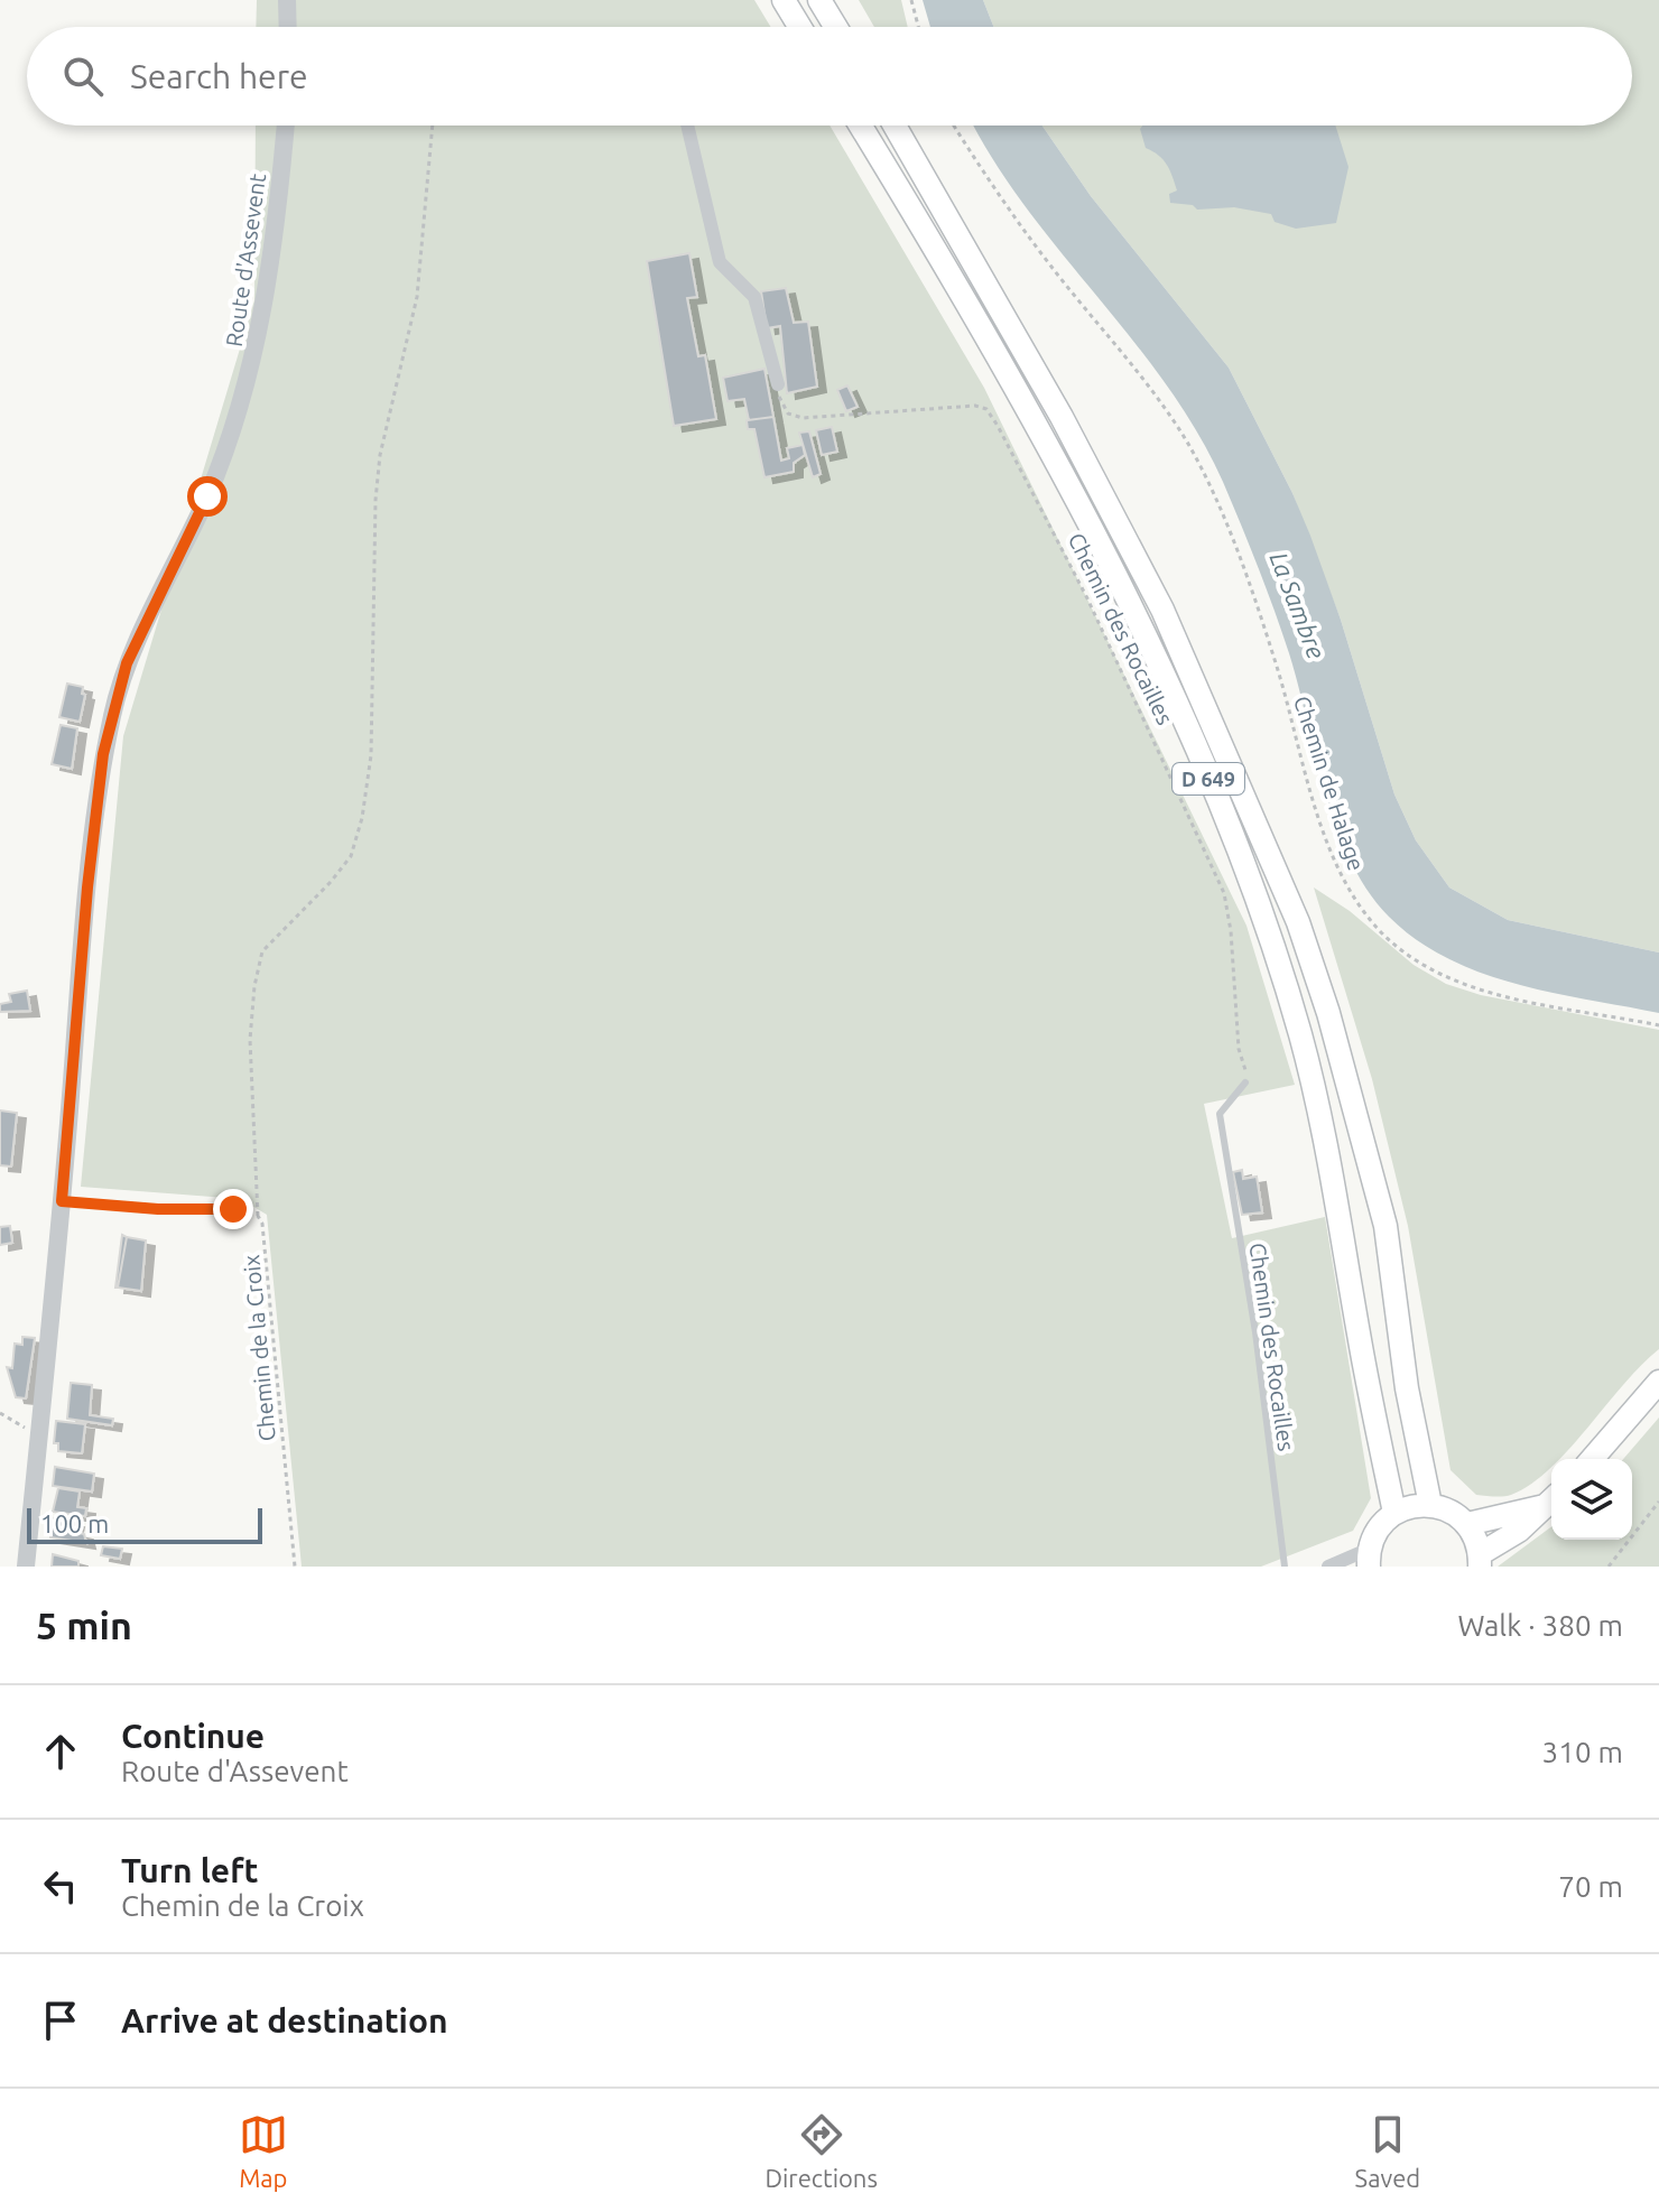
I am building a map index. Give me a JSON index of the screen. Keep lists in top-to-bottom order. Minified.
{"streets":{"highway":["D 649"],"street":["Route d'Assevent"],"lane":["Chemin des Rocailles"],"path":["Chemin de Halage","Chemin de la Croix"]},"water":["La Sambre"],"scale_bar":"100 m","page":{"search":"Search here","scale":"100 m","heading":["5 min","Walk · 380 m"],"list":[["Continue","Route d'Assevent","310 m"],["Turn left","Chemin de la Croix","70 m"],"Arrive at destination"],"nav":["Map","Directions","Saved"]}}
